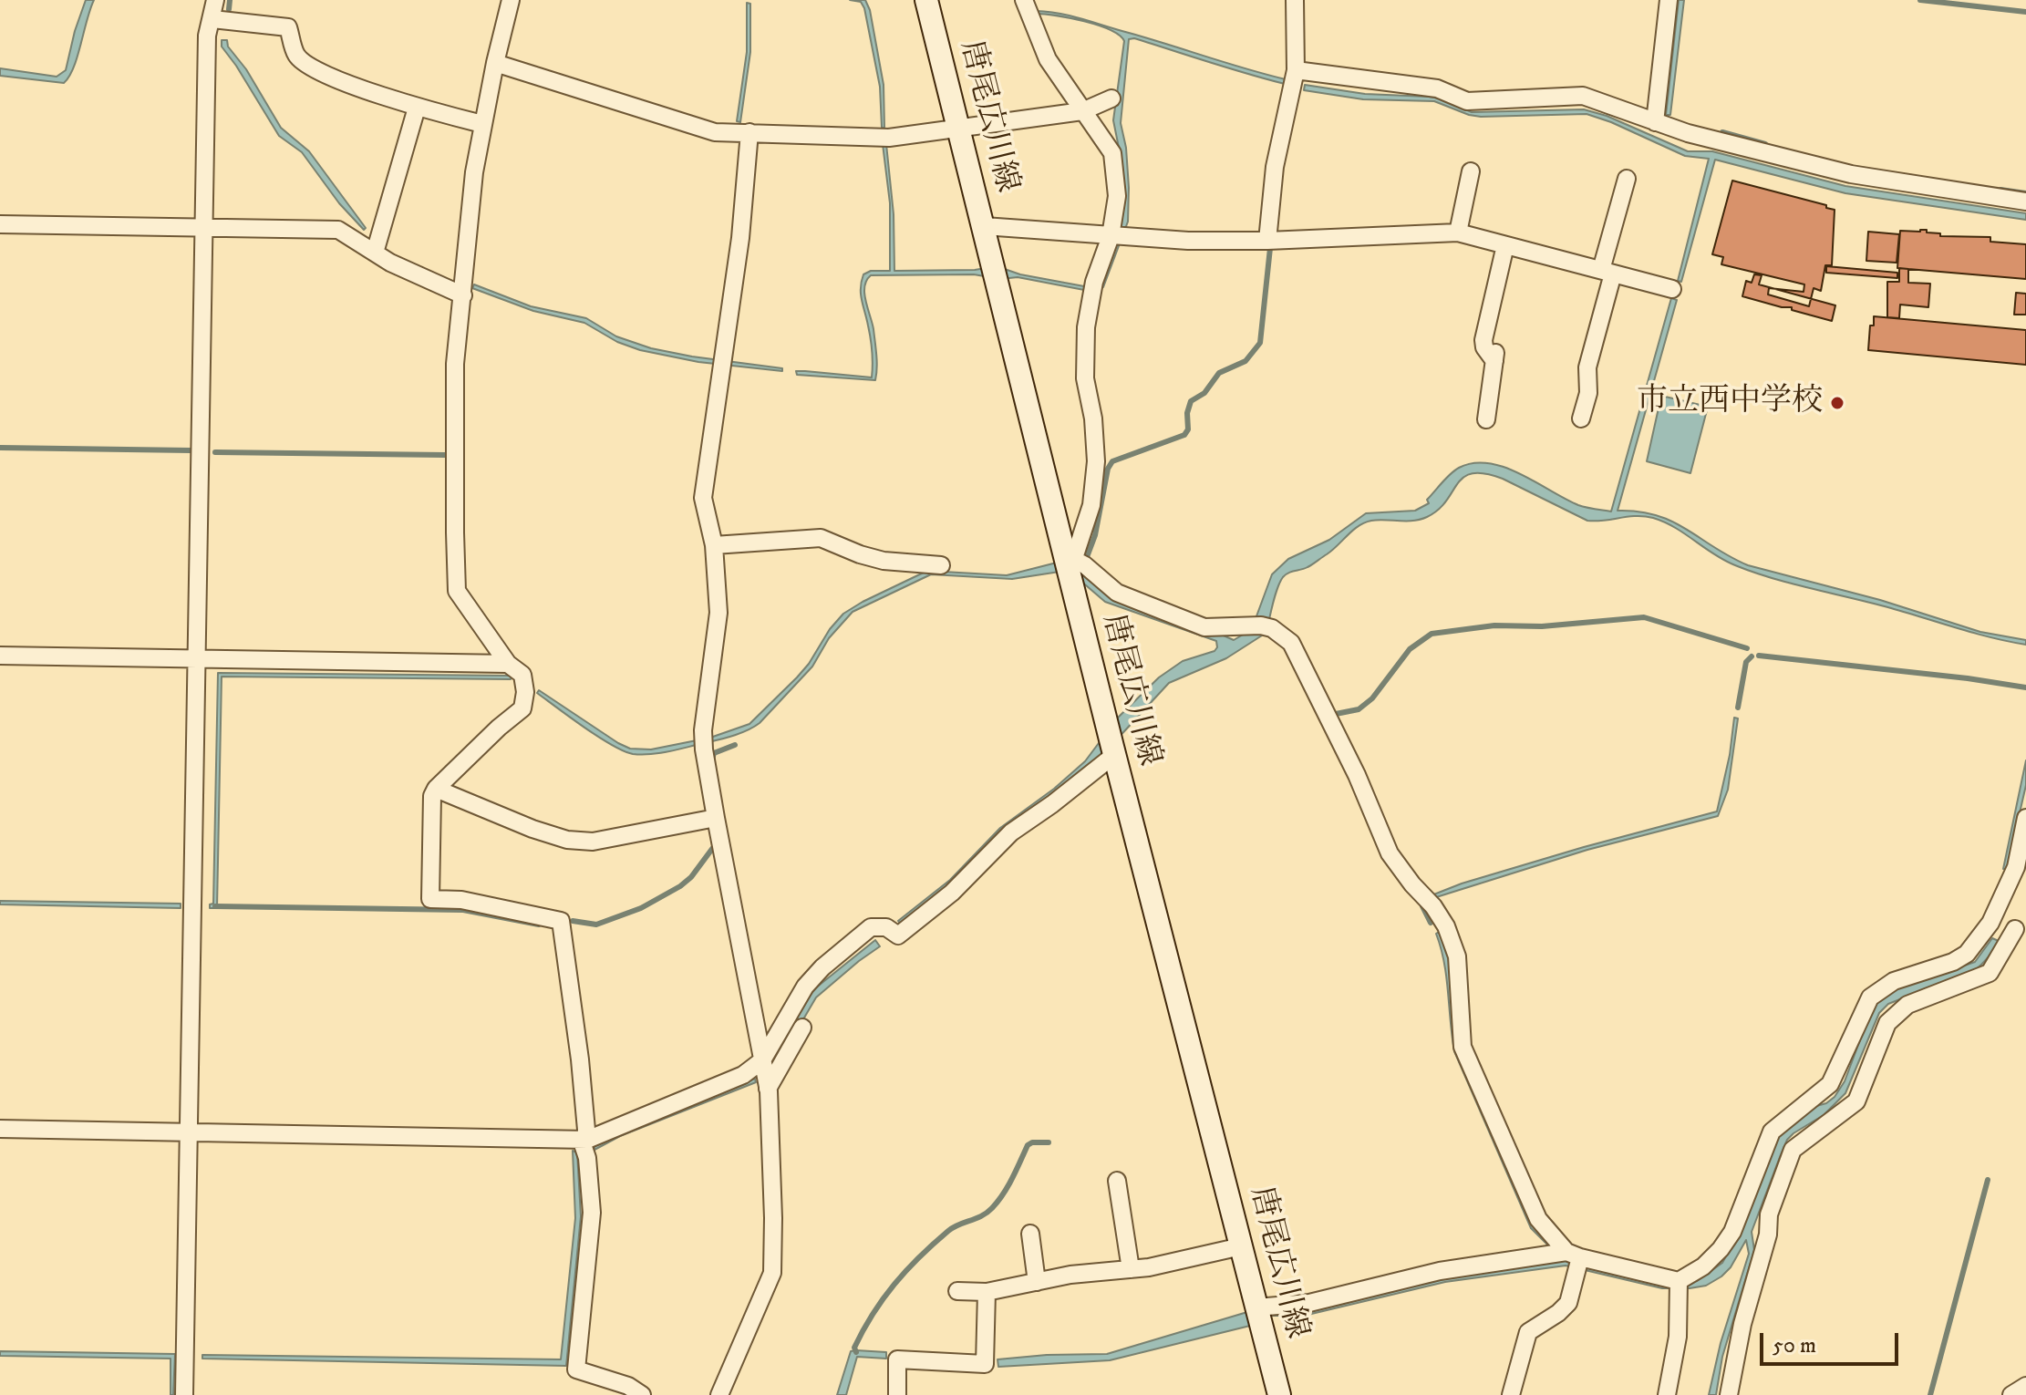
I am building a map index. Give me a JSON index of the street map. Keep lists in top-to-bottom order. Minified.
{"streets":{"main road":["唐尾広川線"]},"places":["市立西中学校"],"scale_bar":"50 m"}
